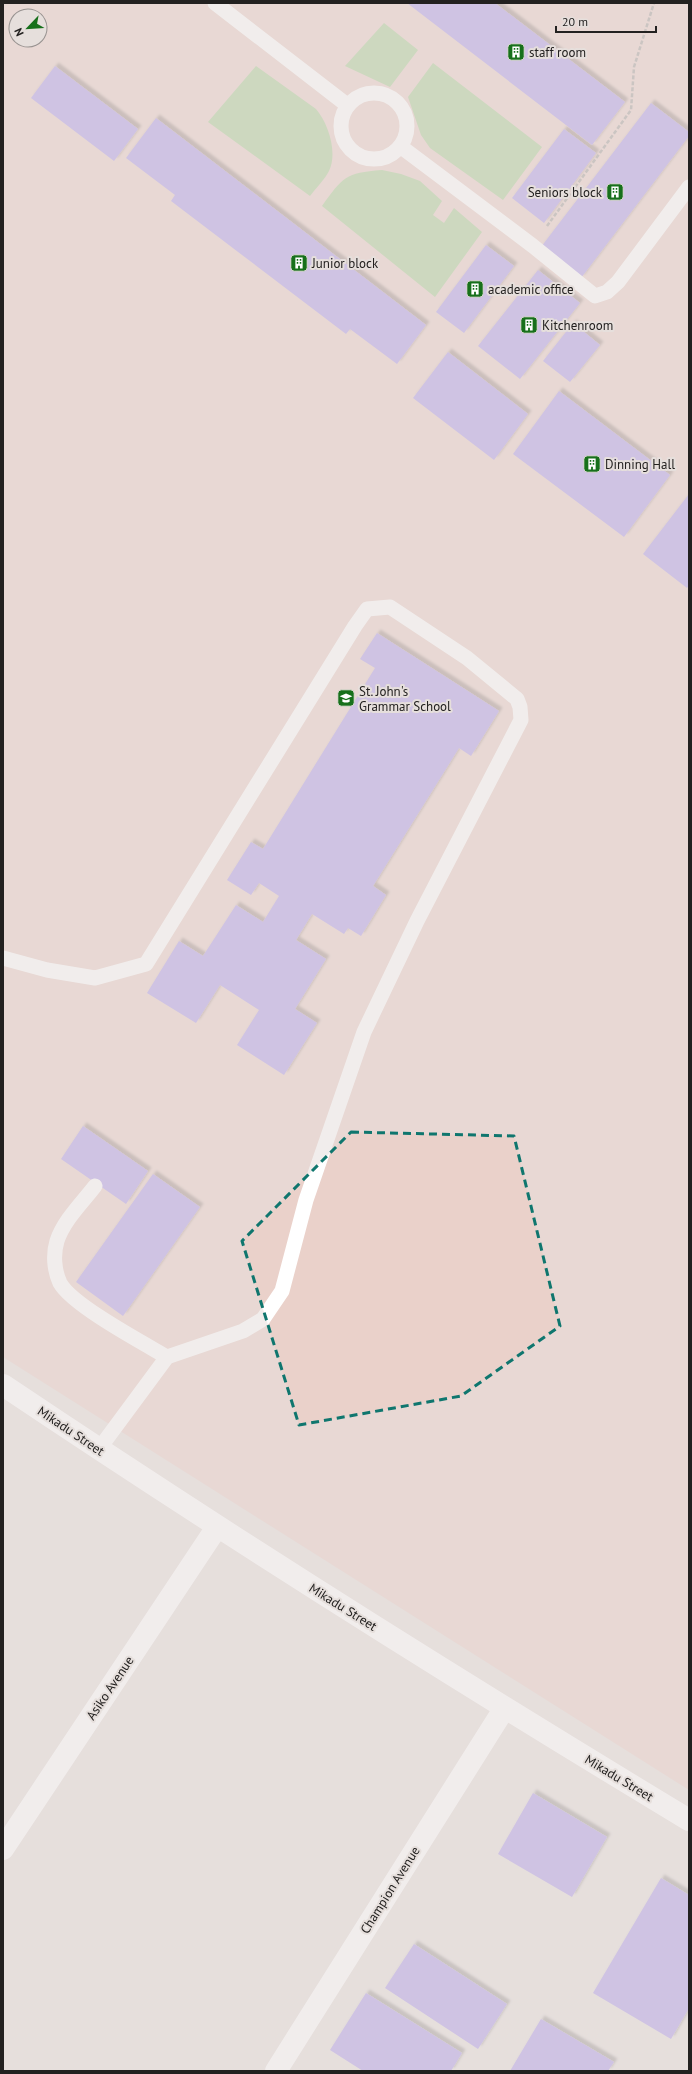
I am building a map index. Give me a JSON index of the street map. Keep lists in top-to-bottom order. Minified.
{"streets":{"street":["Mikadu Street","Asiko Avenue","Champion Avenue"]},"crossings":[["Mikadu Street","Asiko Avenue"],["Mikadu Street","Champion Avenue"]],"places":{"building":["staff room","Seniors block","Junior block","academic office","Kitchenroom","Dinning Hall"],"school or university":["St. John's Grammar School"]},"scale_bar":"20 m","north":"bottom left"}
